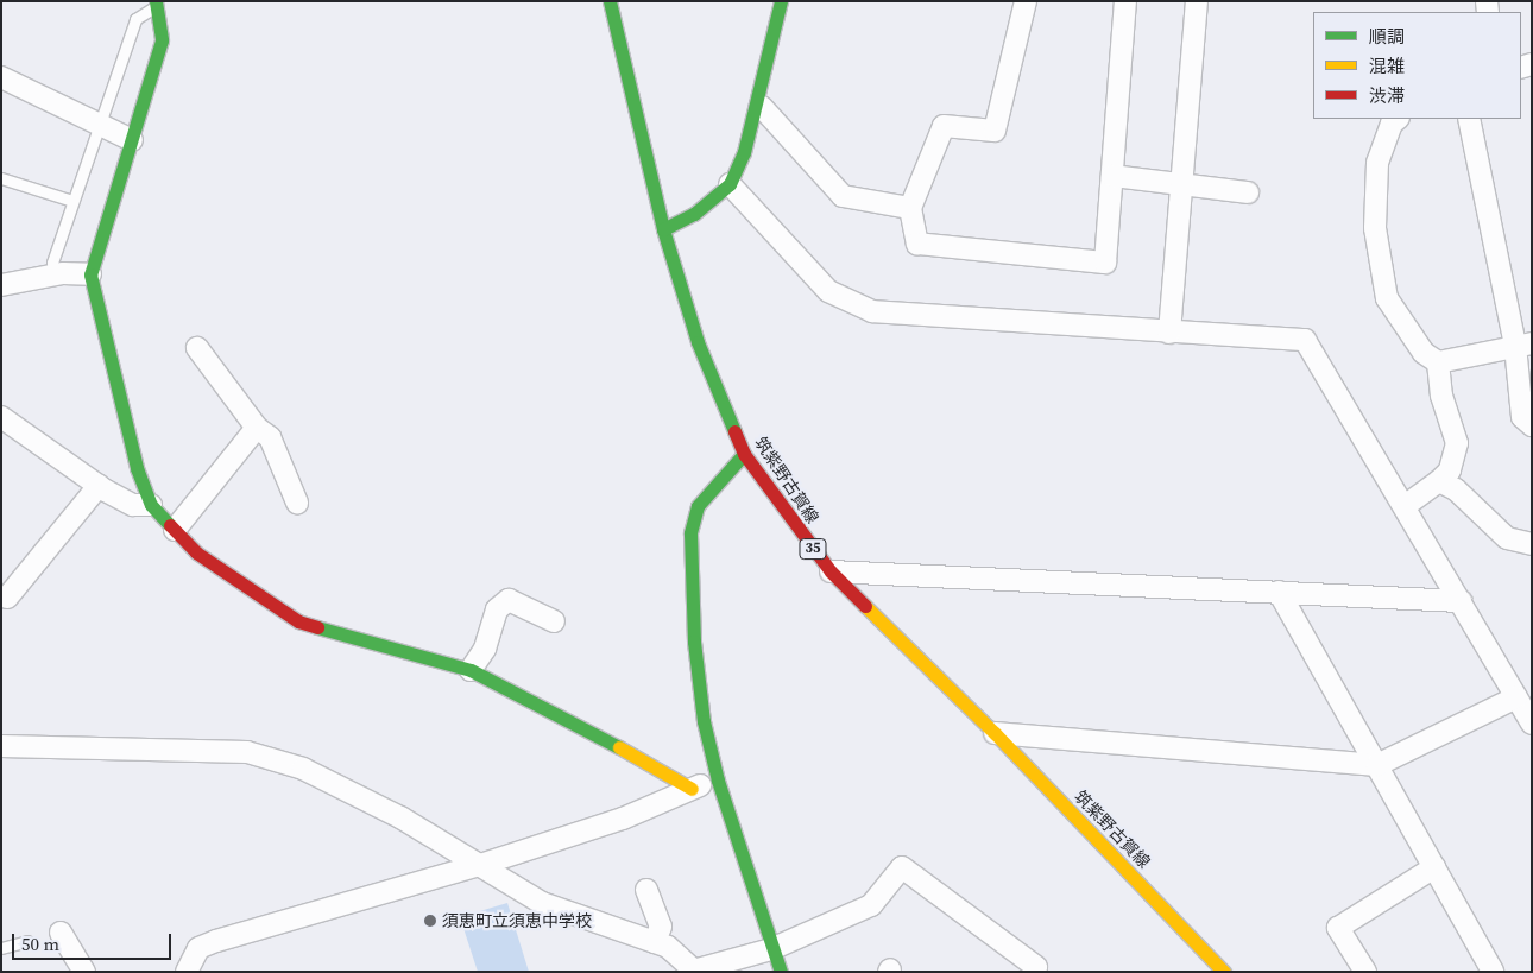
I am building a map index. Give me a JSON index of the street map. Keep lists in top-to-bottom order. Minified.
{"streets":{"street":["筑紫野古賀線","35"]},"places":["須恵町立須恵中学校"],"legend":["順調","混雑","渋滞"],"scale_bar":"50 m"}
